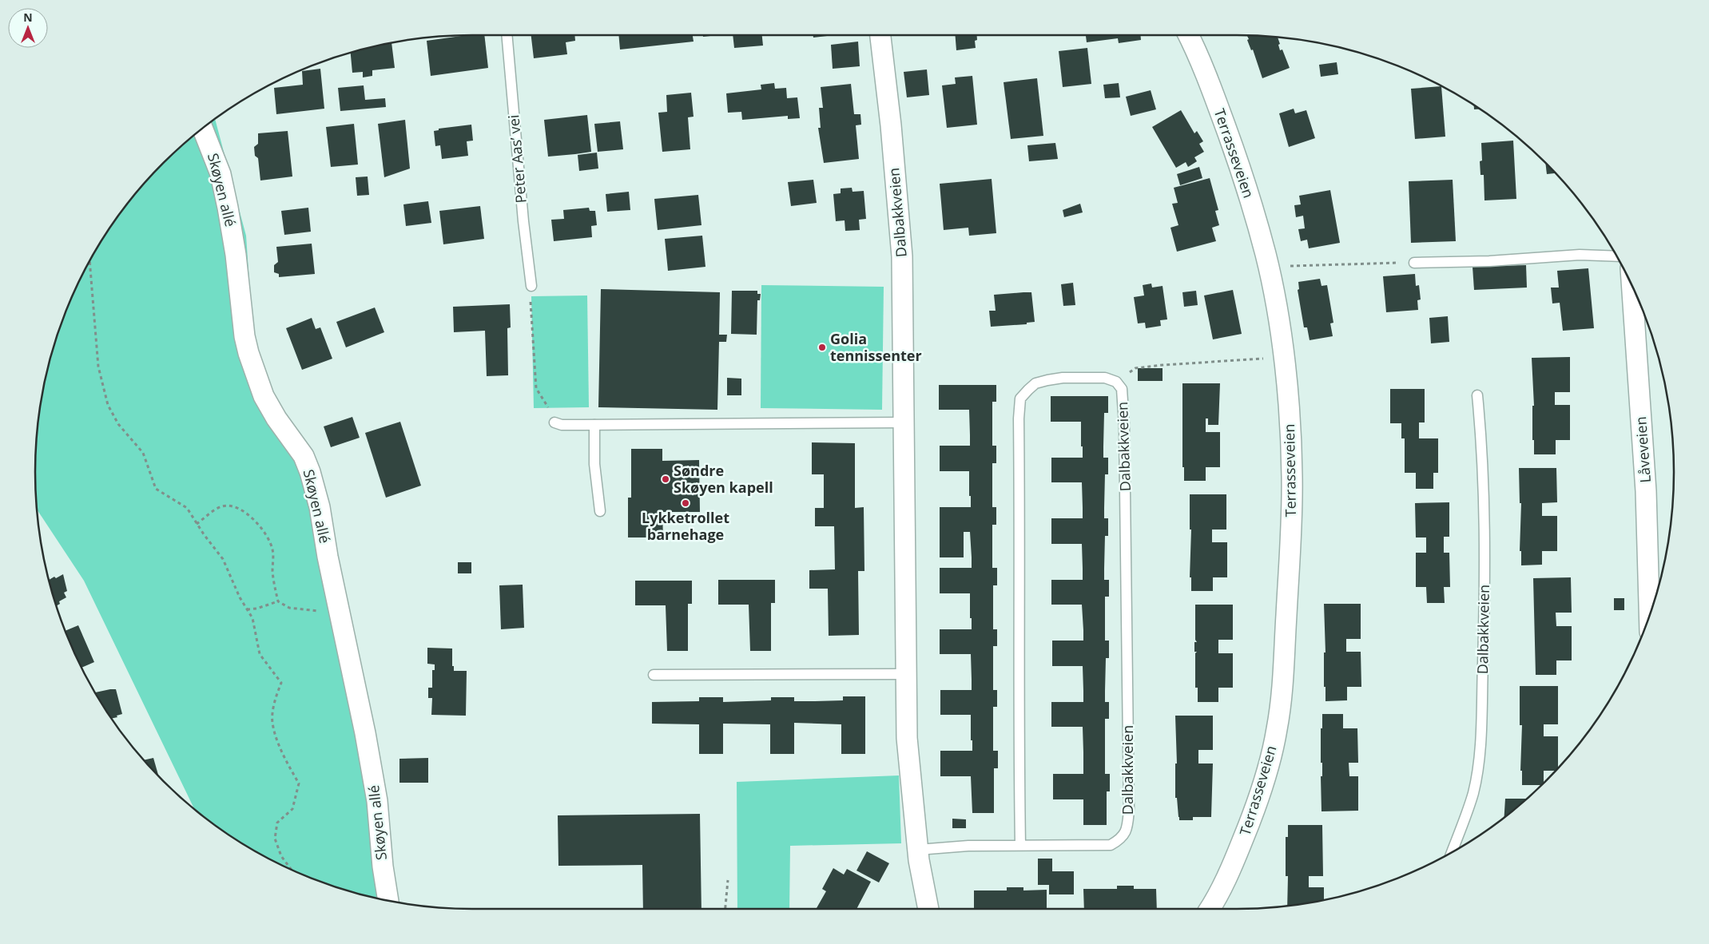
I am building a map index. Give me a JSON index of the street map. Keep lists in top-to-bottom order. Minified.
{"streets":{"street":["Terrasseveien","Skøyen allé","Dalbakkveien","Låveveien"],"lane":["Peter Aas’ vei"]},"places":["Golia tennissenter","Søndre Skøyen kapell","Lykketrollet barnehage"],"north":"top"}
